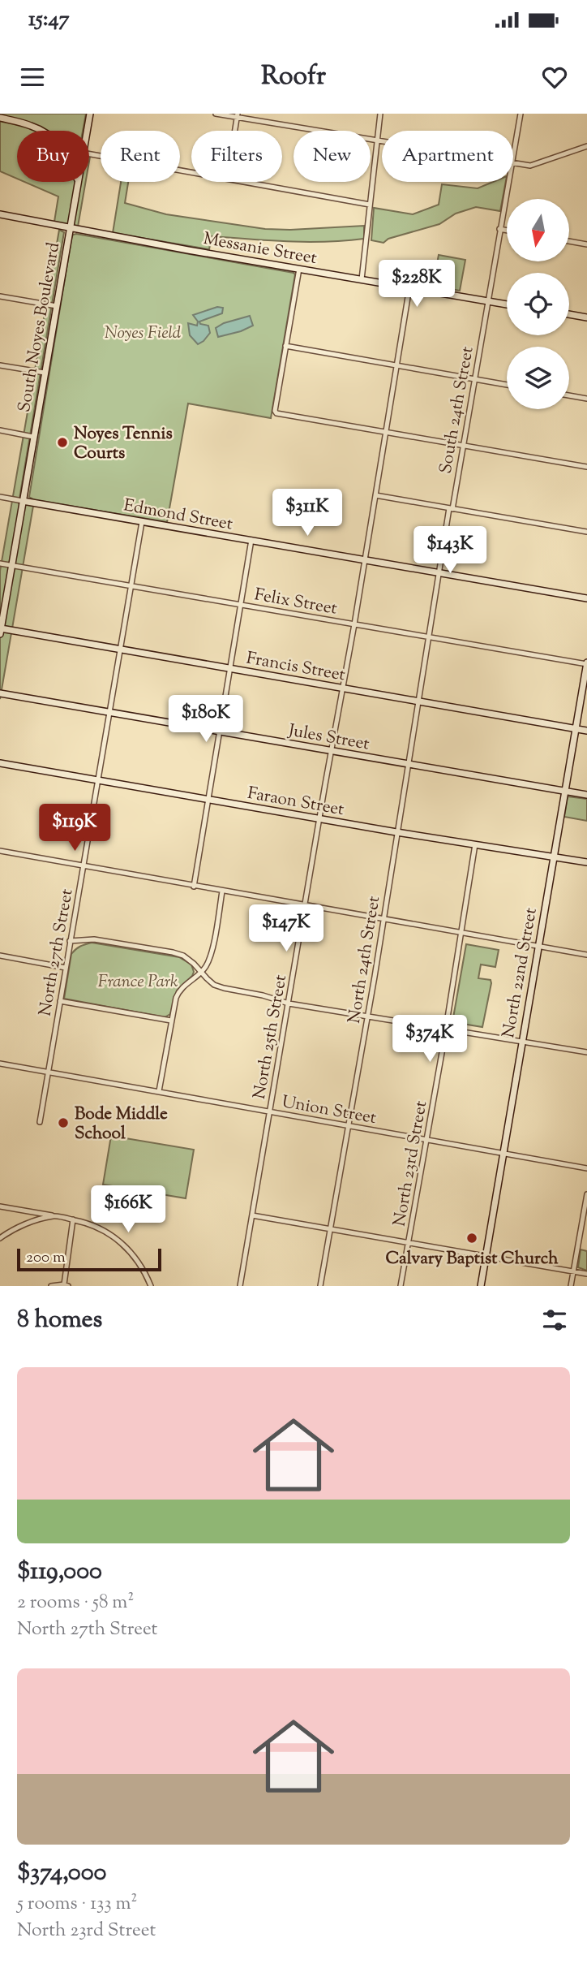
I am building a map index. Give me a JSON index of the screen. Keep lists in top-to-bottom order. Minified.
{"streets":{"street":["Messanie Street","South Noyes Boulevard","South 24th Street","Edmond Street","Felix Street","Francis Street","Jules Street","Faraon Street","North 27th Street","North 24th Street","North 22nd Street","North 25th Street","Union Street","North 23rd Street"]},"crossings":[["Messanie Street","South Noyes Boulevard"],["Messanie Street","South 24th Street"],["Messanie Street","North 25th Street"],["South Noyes Boulevard","Edmond Street"],["South Noyes Boulevard","Felix Street"],["South Noyes Boulevard","Francis Street"],["South 24th Street","Edmond Street"],["South 24th Street","Felix Street"],["South 24th Street","North 24th Street"],["Edmond Street","North 27th Street"],["Edmond Street","North 25th Street"],["Felix Street","North 27th Street"],["Felix Street","North 24th Street"],["Felix Street","North 22nd Street"],["Felix Street","North 25th Street"],["Francis Street","North 27th Street"],["Francis Street","North 24th Street"],["Francis Street","North 22nd Street"],["Francis Street","North 25th Street"],["Jules Street","North 27th Street"],["Jules Street","North 24th Street"],["Jules Street","North 22nd Street"],["Jules Street","North 25th Street"],["Faraon Street","North 27th Street"],["Faraon Street","North 24th Street"],["Faraon Street","North 22nd Street"],["Faraon Street","North 25th Street"],["Faraon Street","North 23rd Street"],["North 27th Street","Union Street"],["North 24th Street","Union Street"],["North 22nd Street","Union Street"],["North 25th Street","Union Street"],["Union Street","North 23rd Street"]],"parks":["Noyes Field","France Park"],"places":["Noyes Tennis Courts","Bode Middle School","Calvary Baptist Church"],"scale_bar":"200 m","north":"bottom","page":{"status":"15:47","header":"Roofr","chip":["Buy","Rent","Filters","New","Apartment"],"price":["$228K","$311K","$143K","$180K","$119K","$147K","$374K","$166K"],"scale":"200 m","heading":"8 homes","list":[{"name":"$119,000","note":"2 rooms · 58 m² · North 27th Street"},{"name":"$374,000","note":"5 rooms · 133 m² · North 23rd Street"}]}}
